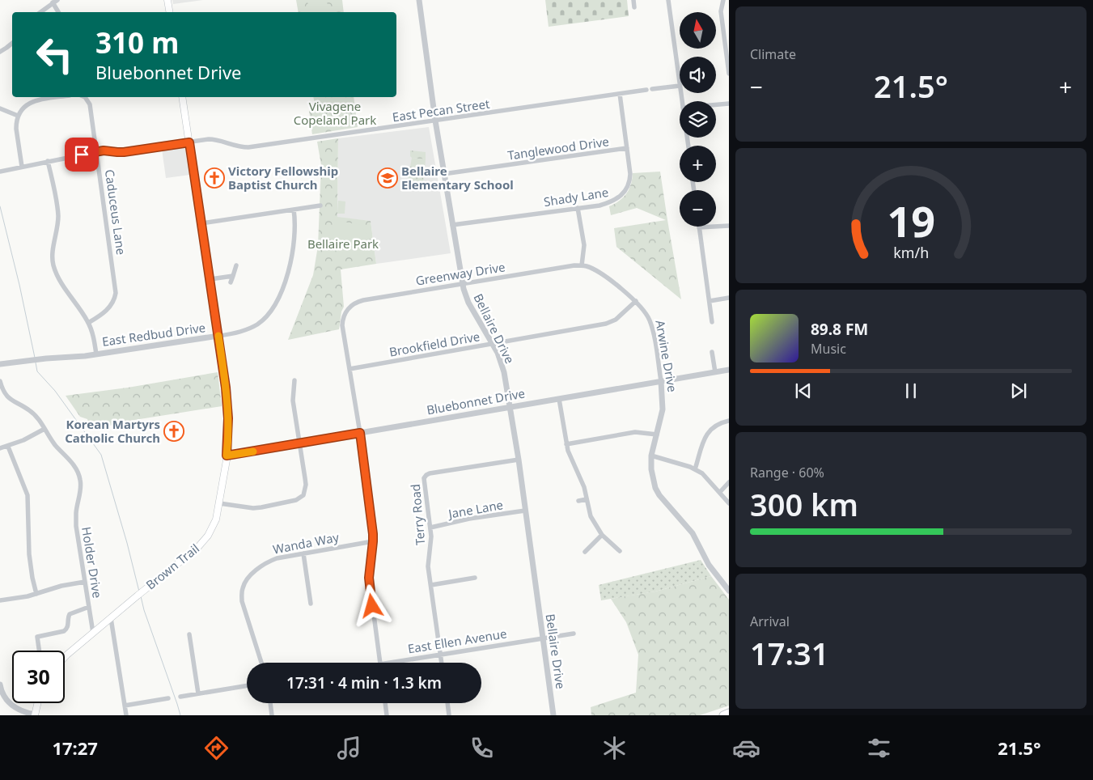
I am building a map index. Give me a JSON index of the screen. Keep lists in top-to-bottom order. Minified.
{"streets":{"main road":["Brown Trail"],"street":["East Pecan Street","Tanglewood Drive","Shady Lane","Caduceus Lane","Greenway Drive","Bellaire Drive","East Redbud Drive","Brookfield Drive","Arwine Drive","Bluebonnet Drive","Jane Lane","Terry Road","Wanda Way","Holder Drive","East Ellen Avenue"]},"crossings":[["East Pecan Street","Shady Lane"],["East Pecan Street","Caduceus Lane"],["East Pecan Street","Bellaire Drive"],["East Pecan Street","Brown Trail"],["Tanglewood Drive","Shady Lane"],["Tanglewood Drive","Bellaire Drive"],["Shady Lane","Bellaire Drive"],["Greenway Drive","Bellaire Drive"],["Greenway Drive","Brookfield Drive"],["Greenway Drive","Arwine Drive"],["Bellaire Drive","Brookfield Drive"],["Bellaire Drive","Bluebonnet Drive"],["Bellaire Drive","Jane Lane"],["Bellaire Drive","Terry Road"],["Bellaire Drive","East Ellen Avenue"],["East Redbud Drive","Brown Trail"],["Brookfield Drive","Arwine Drive"],["Arwine Drive","Bluebonnet Drive"],["Bluebonnet Drive","Brown Trail"],["Jane Lane","Terry Road"],["Terry Road","East Ellen Avenue"],["Holder Drive","Brown Trail"]],"parks":["Vivagene Copeland Park","Bellaire Park"],"places":{"church":["Victory Fellowship Baptist Church","Korean Martyrs Catholic Church"],"school or university":["Bellaire Elementary School"]},"north":"top","page":{"tile":["Climate",["Range · 60%","300 km"],["Arrival","17:31"]],"map_buttons":["+","−"],"turn":["310 m","Bluebonnet Drive"],"heat":["−","21.5°","+"],"song":["89.8 FM","Music"],"limit":"30","trip":"17:31 · 4 min · 1.3 km","tabs":["17:27","21.5°"],"gauge":["19","km/h"]}}
